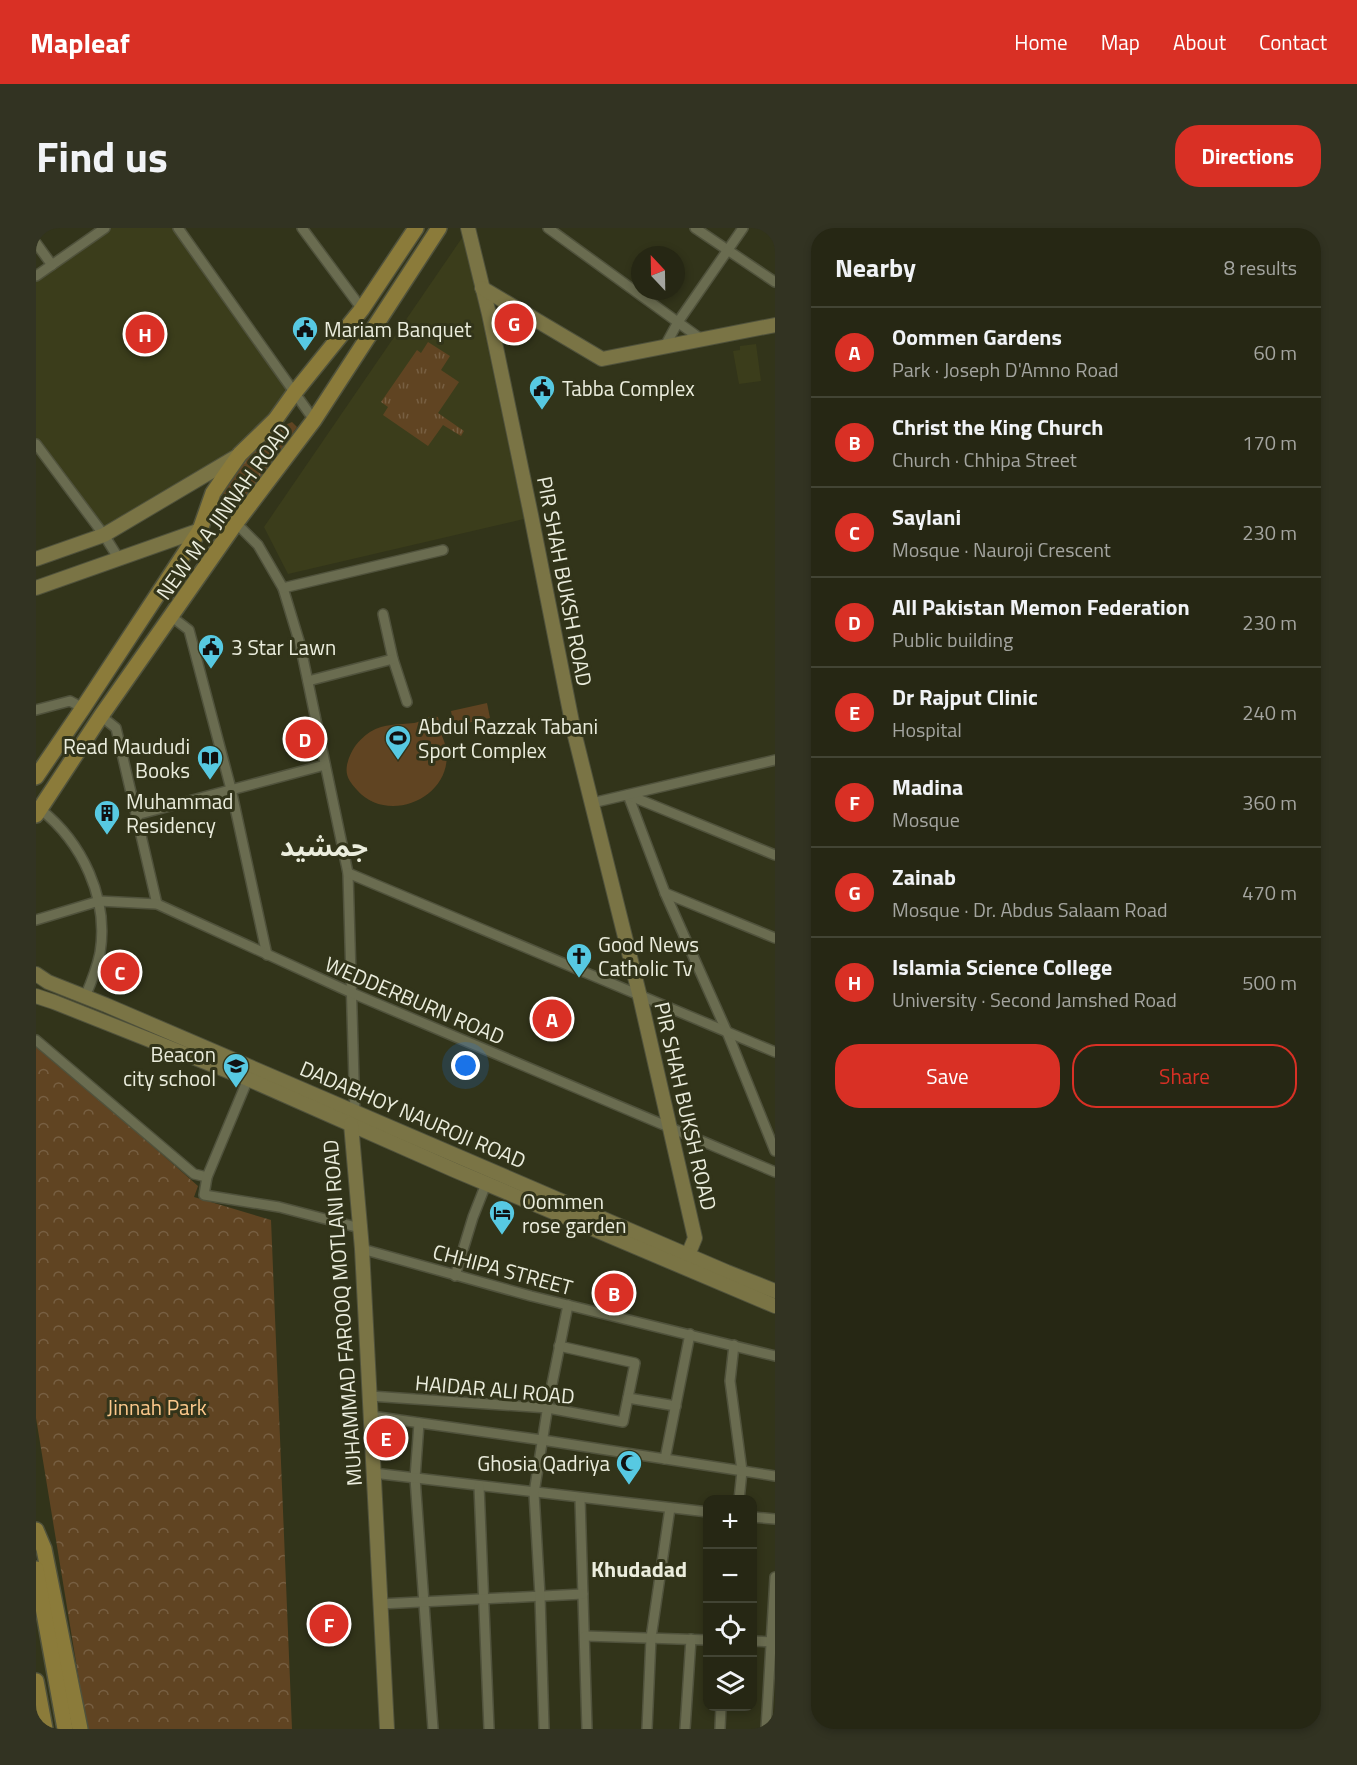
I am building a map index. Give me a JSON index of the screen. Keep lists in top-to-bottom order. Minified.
{"streets":{"main road":["NEW M A JINNAH ROAD"],"street":["PIR SHAH BUKSH ROAD","WEDDERBURN ROAD","DADABHOY NAUROJI ROAD","CHHIPA STREET","MUHAMMAD FAROOQ MOTLANI ROAD","HAIDAR ALI ROAD"]},"crossings":[["NEW M A JINNAH ROAD","MUHAMMAD FAROOQ MOTLANI ROAD"],["PIR SHAH BUKSH ROAD","WEDDERBURN ROAD"],["PIR SHAH BUKSH ROAD","DADABHOY NAUROJI ROAD"],["WEDDERBURN ROAD","MUHAMMAD FAROOQ MOTLANI ROAD"],["DADABHOY NAUROJI ROAD","MUHAMMAD FAROOQ MOTLANI ROAD"],["CHHIPA STREET","MUHAMMAD FAROOQ MOTLANI ROAD"],["MUHAMMAD FAROOQ MOTLANI ROAD","HAIDAR ALI ROAD"]],"districts":["جمشید","Khudadad"],"parks":["Jinnah Park"],"places":{"public building":["Mariam Banquet","Tabba Complex","3 Star Lawn"],"sports":["Abdul Razzak Tabani Sport Complex"],"library":["Read Maududi Books"],"building":["Muhammad Residency"],"church":["Good News Catholic Tv"],"school or university":["Beacon city school"],"hotel":["Oommen rose garden"],"mosque":["Ghosia Qadriya"]},"north":"top","page":{"header":"Mapleaf","nav":["Home","Map","About","Contact"],"title":"Find us","buttons":["Directions",["Save","Share"]],"heading":["Nearby","8 results"],"pins":["G","H","D","C","A","B","E","F"],"list":[{"mark":"A","name":"Oommen Gardens","note":"Park · Joseph D'Amno Road","value":"60 m"},{"mark":"B","name":"Christ the King Church","note":"Church · Chhipa Street","value":"170 m"},{"mark":"C","name":"Saylani","note":"Mosque · Nauroji Crescent","value":"230 m"},{"mark":"D","name":"All Pakistan Memon Federation","note":"Public building","value":"230 m"},{"mark":"E","name":"Dr Rajput Clinic","note":"Hospital","value":"240 m"},{"mark":"F","name":"Madina","note":"Mosque","value":"360 m"},{"mark":"G","name":"Zainab","note":"Mosque · Dr. Abdus Salaam Road","value":"470 m"},{"mark":"H","name":"Islamia Science College","note":"University · Second Jamshed Road","value":"500 m"}],"map_buttons":["+","−"]}}
